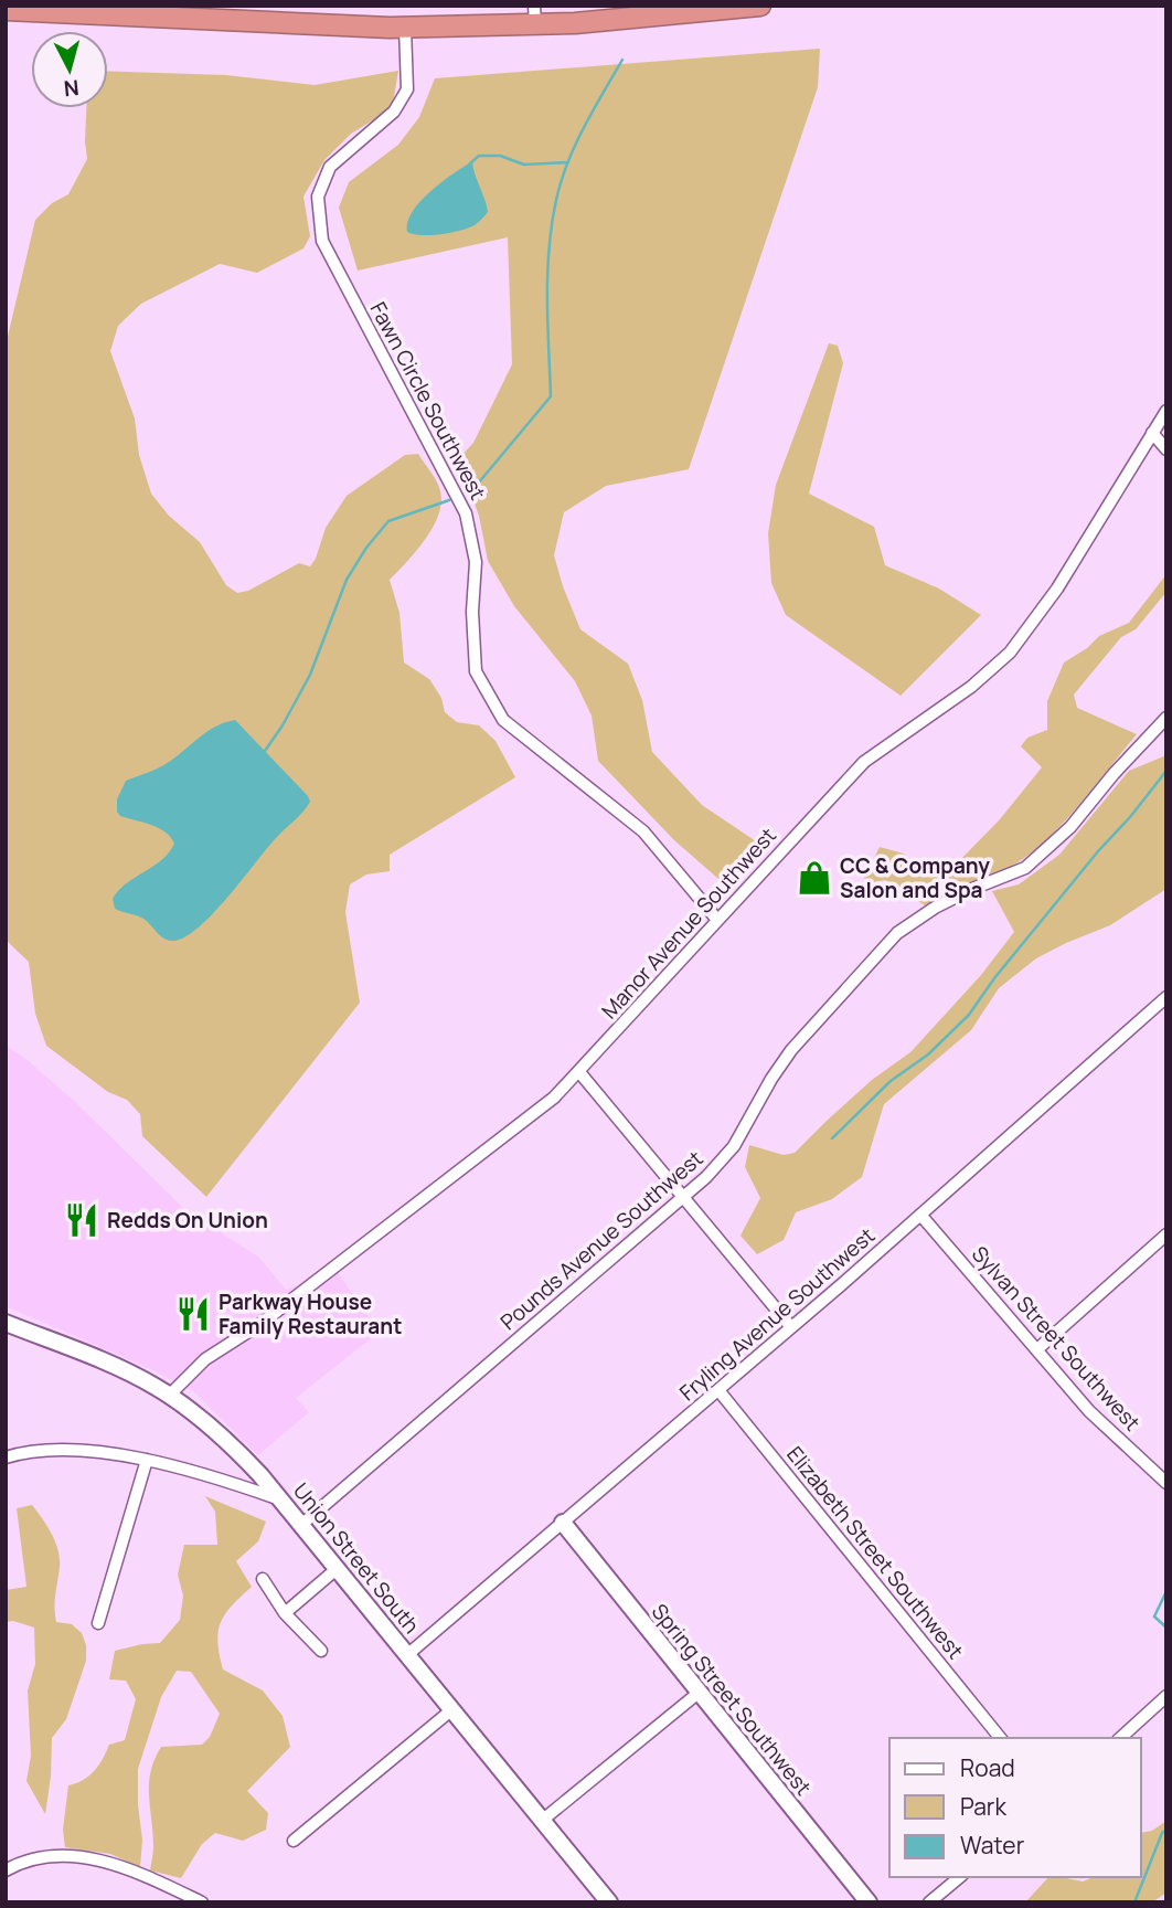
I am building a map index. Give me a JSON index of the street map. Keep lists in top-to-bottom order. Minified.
{"streets":{"main road":["Union Street South","Spring Street Southwest"],"street":["Fawn Circle Southwest","Manor Avenue Southwest","Pounds Avenue Southwest","Fryling Avenue Southwest","Sylvan Street Southwest","Elizabeth Street Southwest"]},"crossings":[["Fawn Circle Southwest","Manor Avenue Southwest"],["Manor Avenue Southwest","Union Street South"],["Pounds Avenue Southwest","Union Street South"],["Fryling Avenue Southwest","Sylvan Street Southwest"],["Fryling Avenue Southwest","Elizabeth Street Southwest"],["Fryling Avenue Southwest","Union Street South"],["Fryling Avenue Southwest","Spring Street Southwest"]],"places":{"shop":["CC & Company Salon and Spa"],"restaurant":["Redds On Union","Parkway House Family Restaurant"]},"legend":["Road","Park","Water"],"north":"bottom"}
